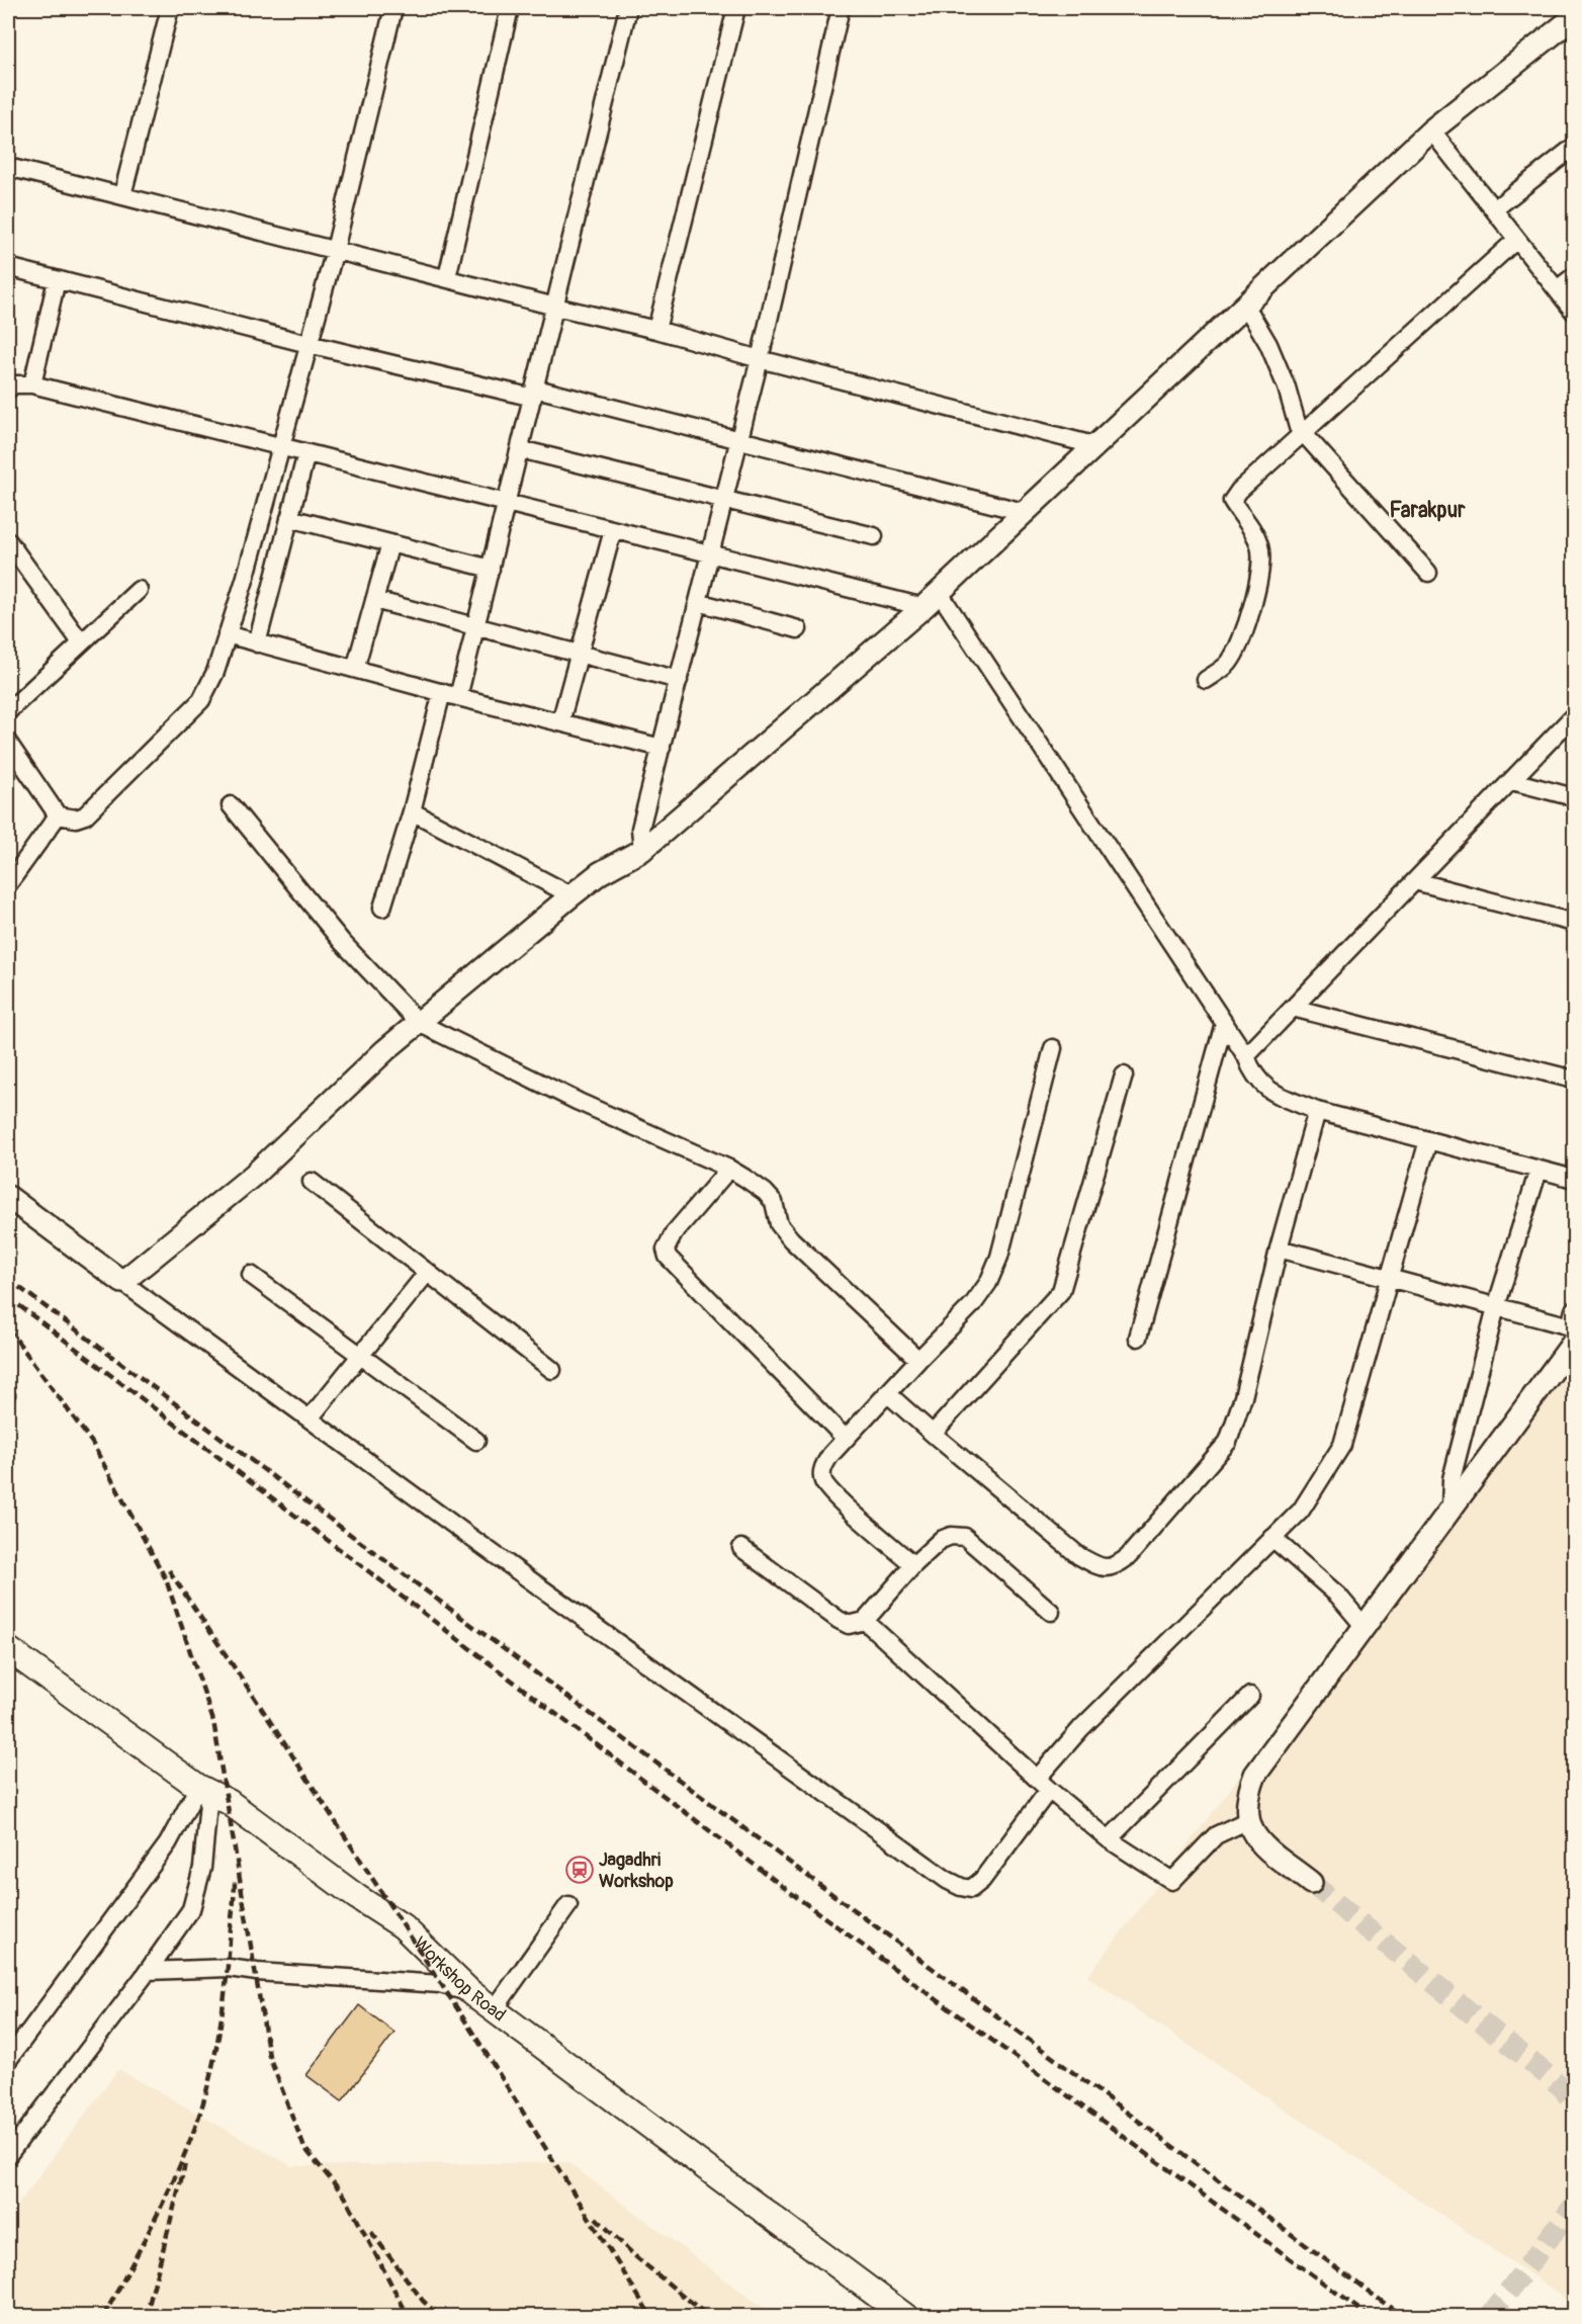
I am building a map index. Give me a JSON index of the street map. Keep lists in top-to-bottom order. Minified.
{"streets":{"main road":["Workshop Road"]},"districts":["Farakpur"],"places":{"station":["Jagadhri Workshop"]}}
